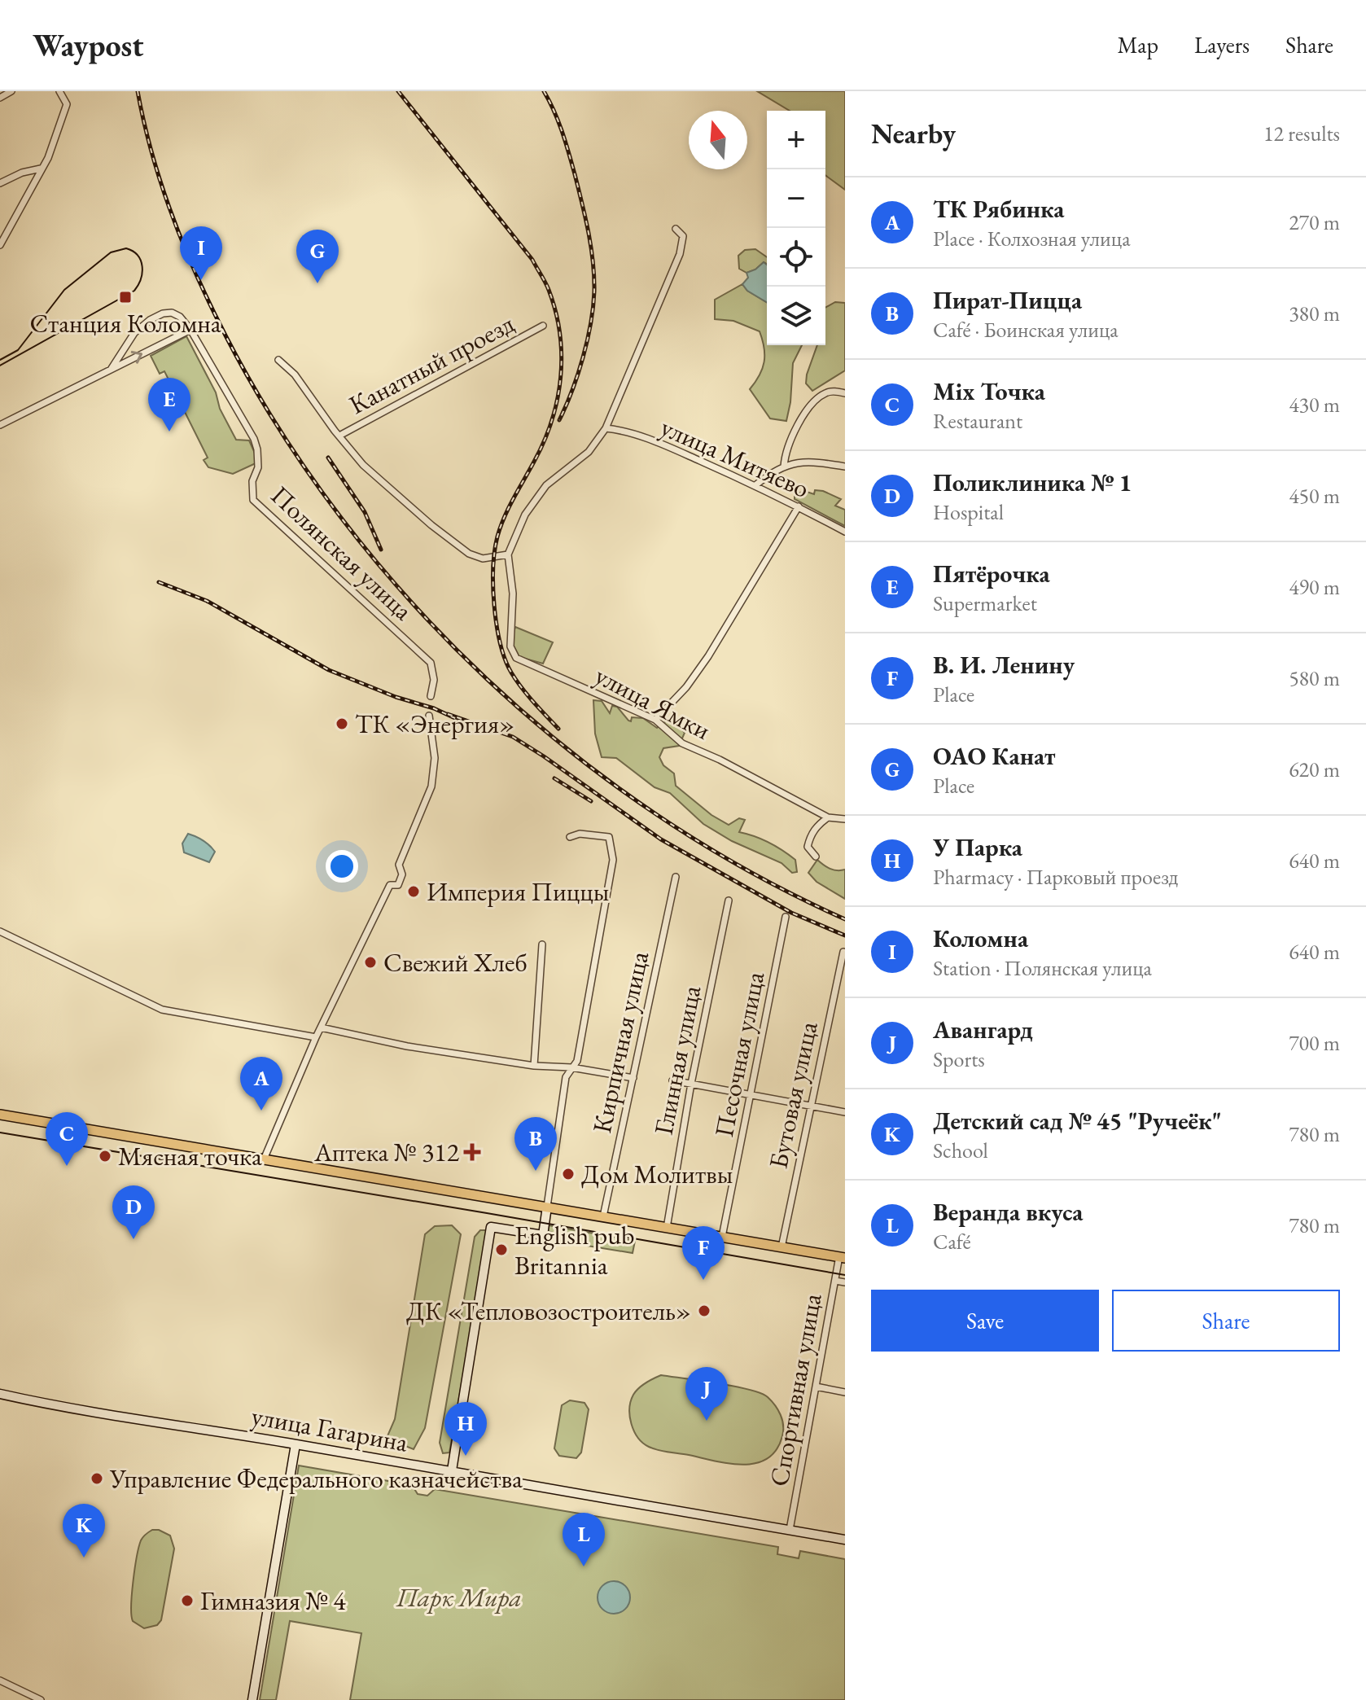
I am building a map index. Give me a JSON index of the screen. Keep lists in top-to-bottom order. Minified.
{"streets":{"street":["Канатный проезд","улица Митяево","Полянская улица","улица Ямки","Кирпичная улица","Песочная улица","Глинная улица","Бутовая улица","Спортивная улица","улица Гагарина"]},"crossings":[["Канатный проезд","улица Ямки"],["Спортивная улица","улица Гагарина"]],"parks":["Парк Мира"],"places":{"transit":["Станция Коломна"],"other":["ТК «Энергия»","Империя Пиццы","Свежий Хлеб","Мясная точка","Дом Молитвы","English pub Britannia","ДК «Тепловозостроитель»","Управление Федерального казначейства","Гимназия № 4"],"health":["Аптека № 312"]},"north":"top","page":{"header":"Waypost","nav":["Map","Layers","Share"],"heading":["Nearby","12 results"],"map_buttons":["+","−"],"list":[{"mark":"A","name":"ТК Рябинка","note":"Place · Колхозная улица","value":"270 m"},{"mark":"B","name":"Пират-Пицца","note":"Café · Боинская улица","value":"380 m"},{"mark":"C","name":"Mix Точка","note":"Restaurant","value":"430 m"},{"mark":"D","name":"Поликлиника № 1","note":"Hospital","value":"450 m"},{"mark":"E","name":"Пятёрочка","note":"Supermarket","value":"490 m"},{"mark":"F","name":"В. И. Ленину","note":"Place","value":"580 m"},{"mark":"G","name":"ОАО Канат","note":"Place","value":"620 m"},{"mark":"H","name":"У Парка","note":"Pharmacy · Парковый проезд","value":"640 m"},{"mark":"I","name":"Коломна","note":"Station · Полянская улица","value":"640 m"},{"mark":"J","name":"Авангард","note":"Sports","value":"700 m"},{"mark":"K","name":"Детский сад № 45 \"Ручеёк\"","note":"School","value":"780 m"},{"mark":"L","name":"Веранда вкуса","note":"Café","value":"780 m"}],"pins":["I","G","E","A","C","B","D","F","J","H","K","L"],"buttons":["Save","Share"]}}
